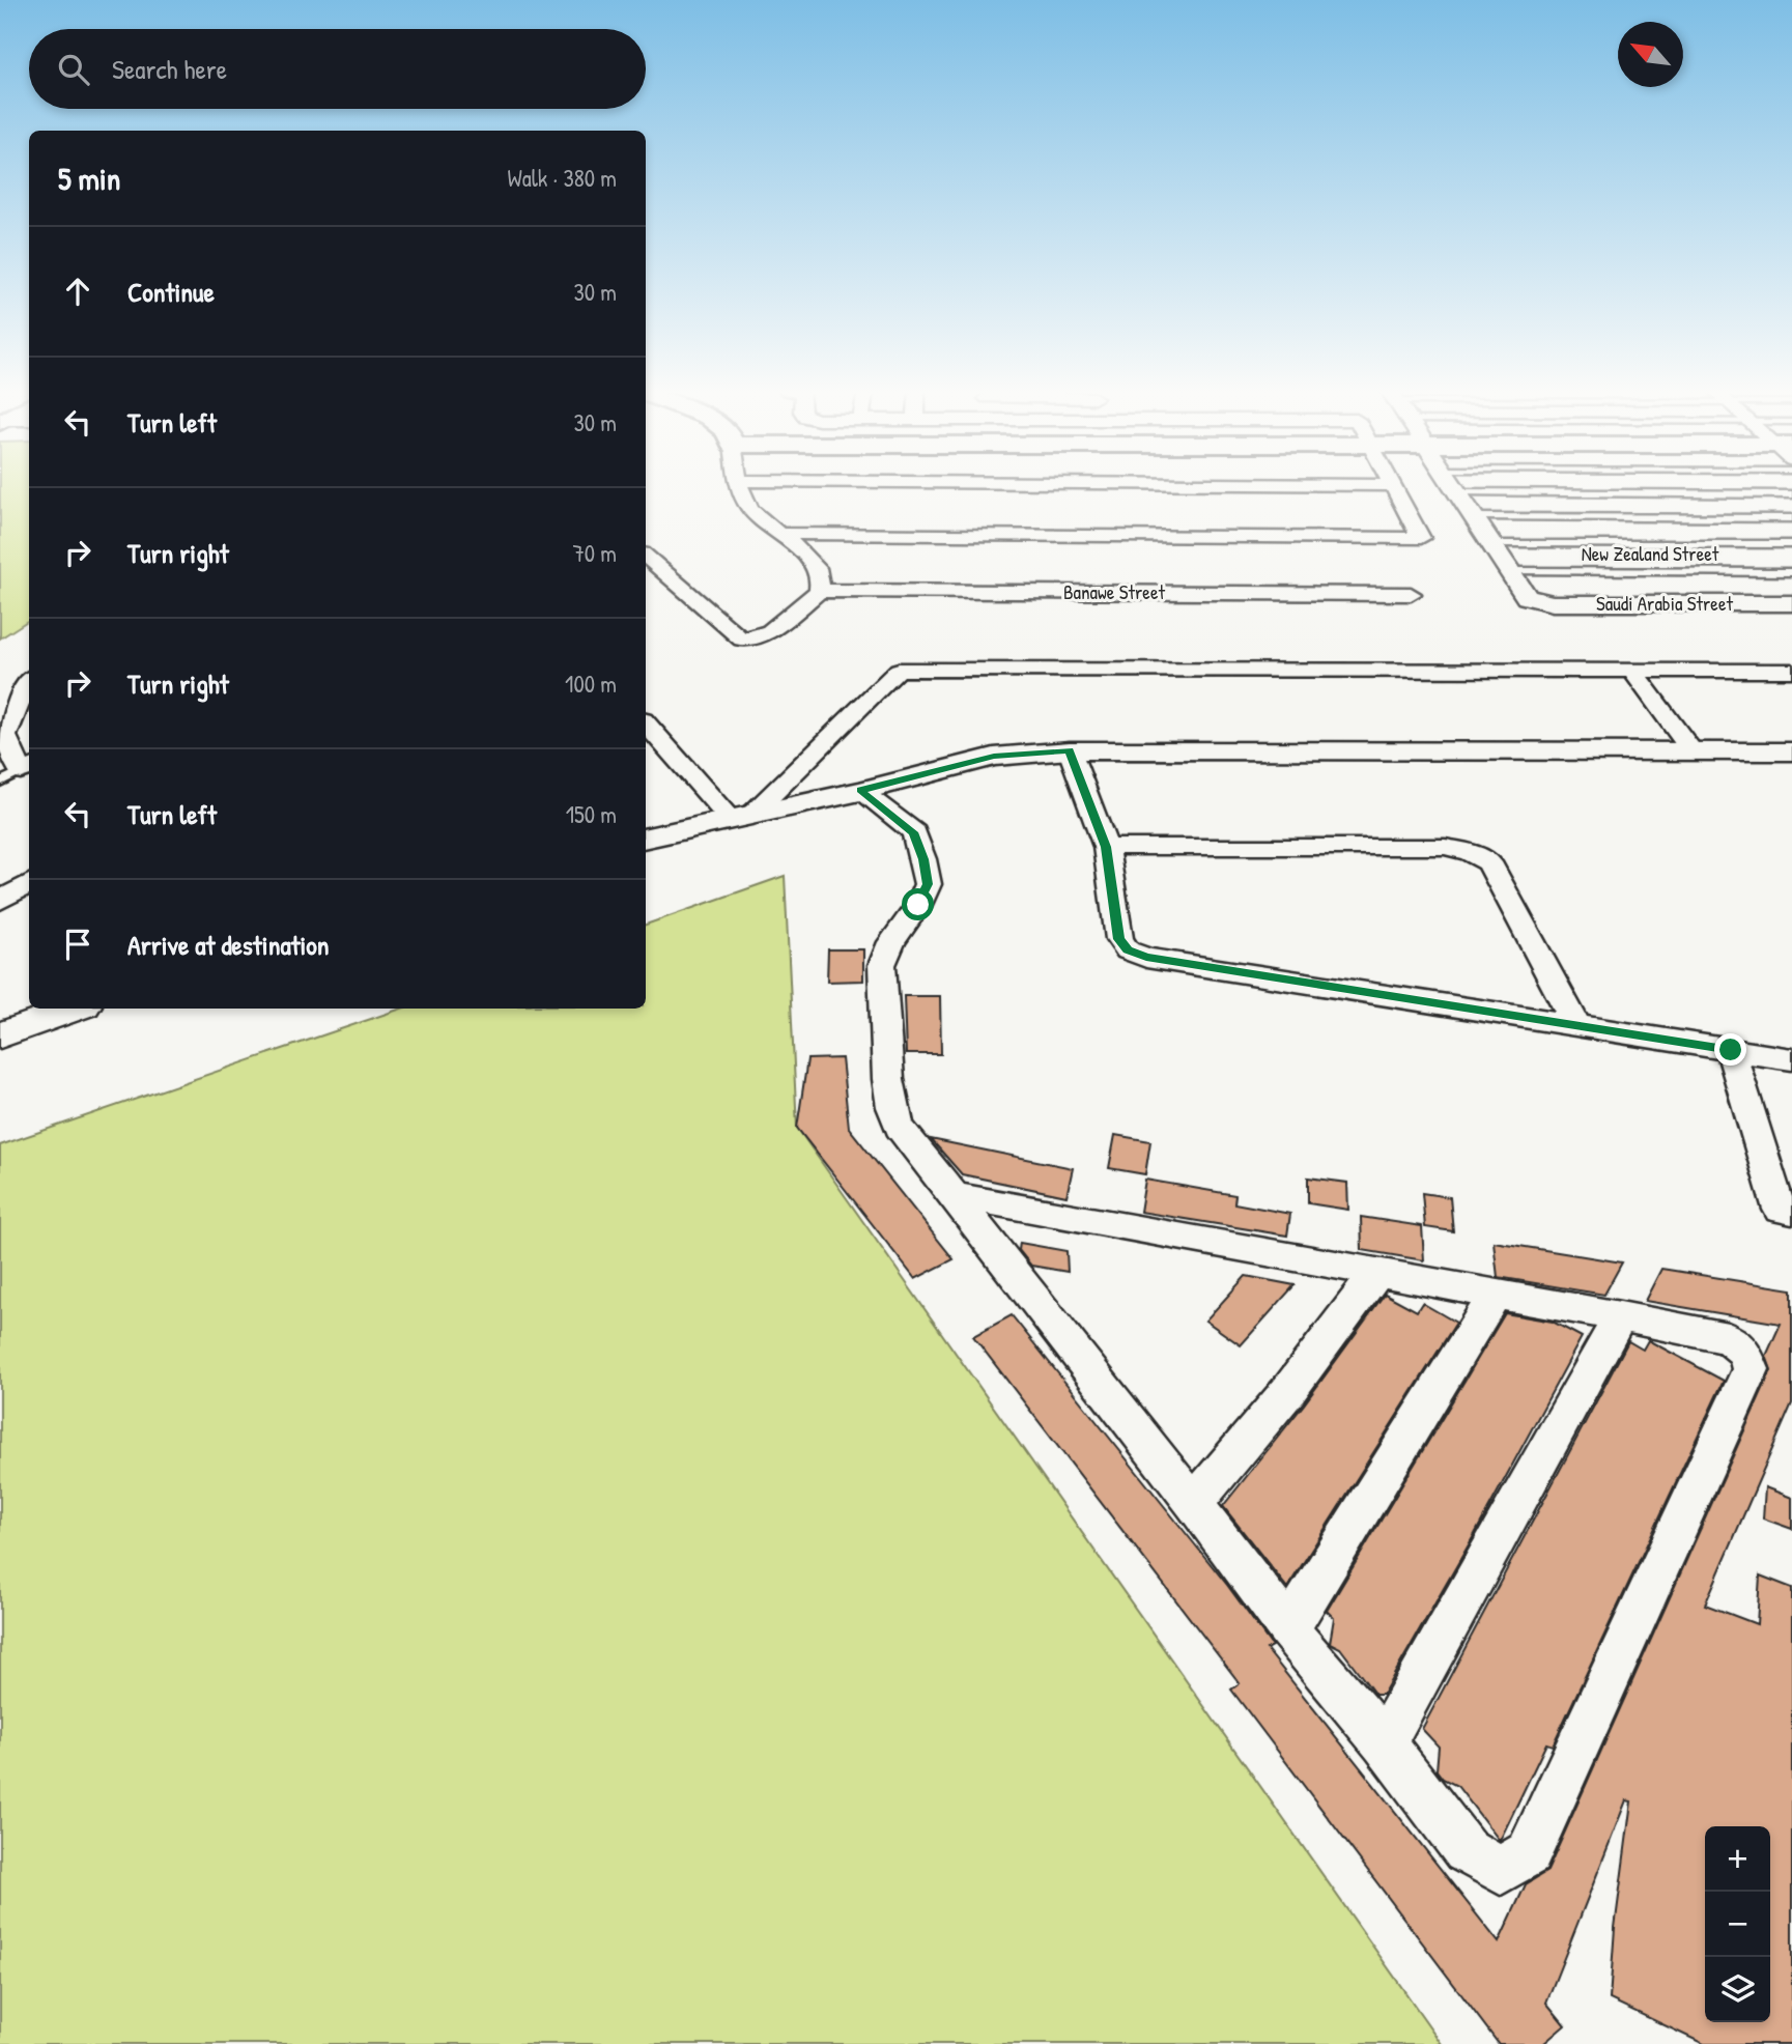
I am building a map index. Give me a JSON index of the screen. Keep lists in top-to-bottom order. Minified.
{"streets":{"street":["Banawe Street","Saudi Arabia Street"],"lane":["New Zealand Street"]},"crossings":[["New Zealand Street","Saudi Arabia Street"]],"north":"top left","page":{"search":"Search here","heading":["5 min","Walk · 380 m"],"list":[["Continue","30 m"],["Turn left","30 m"],["Turn right","70 m"],["Turn right","100 m"],["Turn left","150 m"],"Arrive at destination"],"map_buttons":["+","−"]}}
